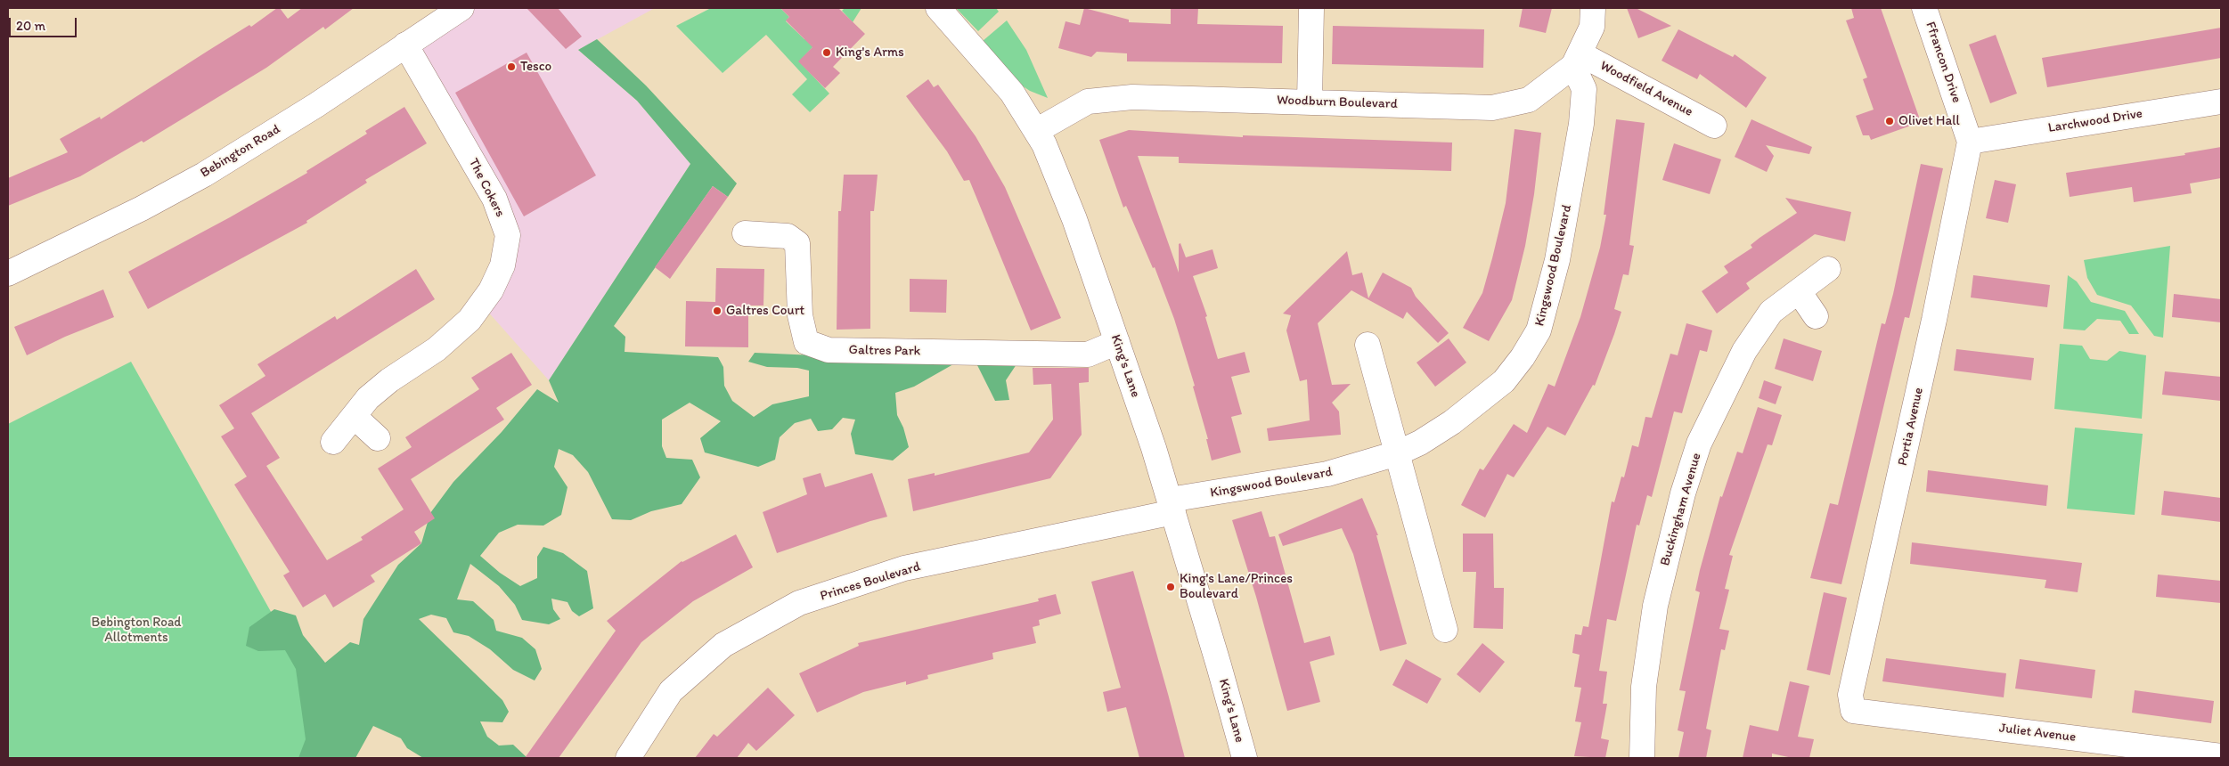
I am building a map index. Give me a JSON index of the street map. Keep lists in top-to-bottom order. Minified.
{"streets":{"street":["Ffrancon Drive","Woodfield Avenue","Woodburn Boulevard","Larchwood Drive","Bebington Road","The Cokers","Kingswood Boulevard","Galtres Park","King's Lane","Portia Avenue","Buckingham Avenue","Princes Boulevard","Juliet Avenue"]},"crossings":[["Ffrancon Drive","Larchwood Drive"],["Ffrancon Drive","Portia Avenue"],["Woodfield Avenue","Woodburn Boulevard"],["Woodfield Avenue","Kingswood Boulevard"],["Woodburn Boulevard","Kingswood Boulevard"],["Woodburn Boulevard","King's Lane"],["Larchwood Drive","Portia Avenue"],["Bebington Road","The Cokers"],["Kingswood Boulevard","King's Lane"],["Kingswood Boulevard","Princes Boulevard"],["Galtres Park","King's Lane"],["King's Lane","Princes Boulevard"],["Portia Avenue","Juliet Avenue"]],"parks":["Bebington Road Allotments"],"places":["King's Arms","Tesco","Olivet Hall","Galtres Court","King's Lane/Princes Boulevard"],"scale_bar":"20 m"}
